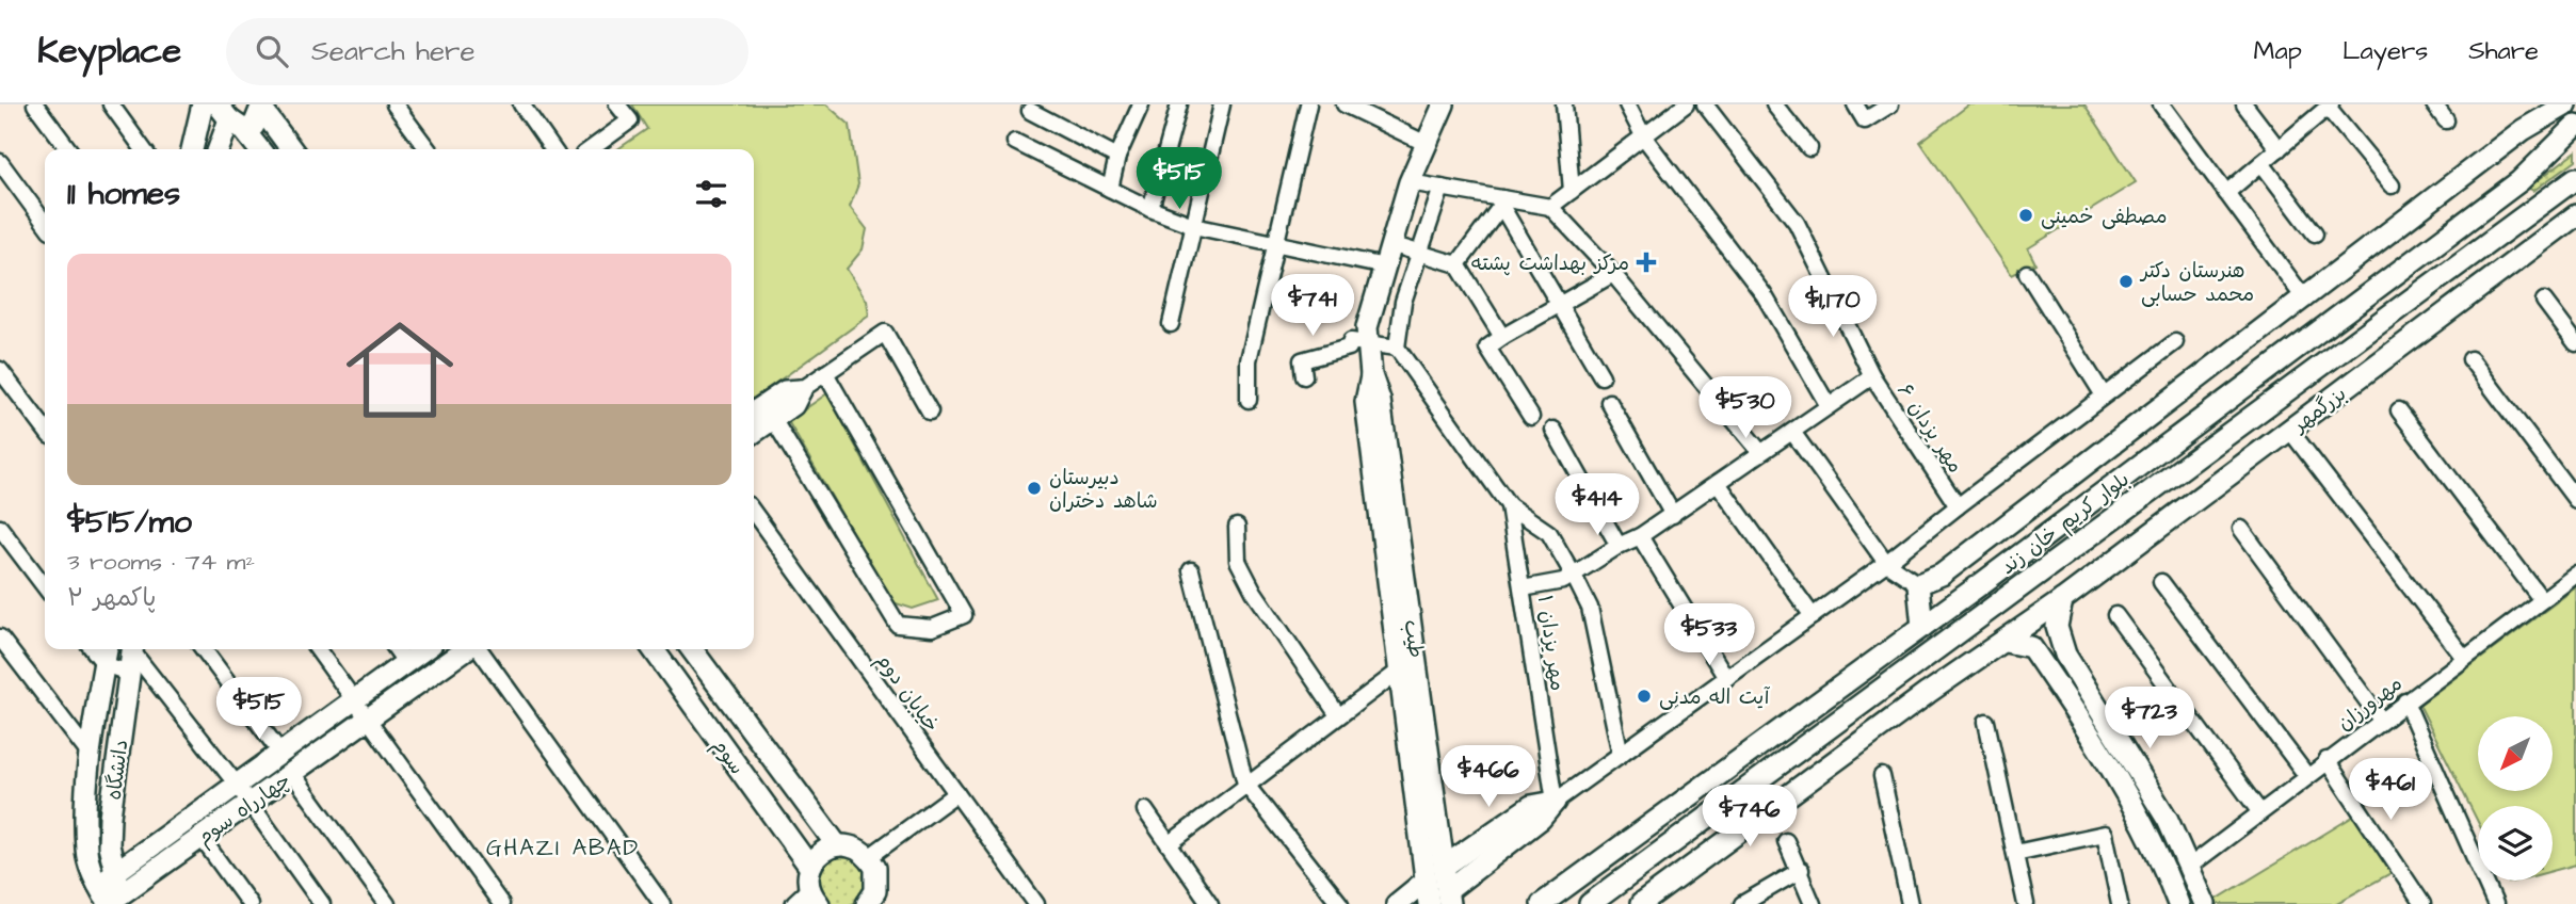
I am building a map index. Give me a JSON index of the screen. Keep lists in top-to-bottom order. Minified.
{"streets":{"main road":["بزرگمهر","بلوار کریم خان زند","طیب","سوم","دانشگاه","چهارراه سوم"],"street":["مهر یزدان ۶","مهر یزدان ۱","خیابان دوم","مهرورزان"]},"crossings":[["مهر یزدان ۶","مهر یزدان ۱"],["دانشگاه","چهارراه سوم"]],"districts":["GHAZI ABAD"],"places":{"other":["مصطفی خمینی","هنرستان دکتر محمد حسابی","دبیرستان شاهد دختران","آیت اله مدنی"],"health":["مرکز بهداشت پشته"]},"north":"bottom left","page":{"header":"Keyplace","search":"Search here","nav":["Map","Layers","Share"],"price":["$515","$741","$1,170","$530","$414","$533","$515","$723","$466","$461","$746"],"heading":"11 homes","list":[{"name":"$515/mo","note":"3 rooms · 74 m² · پاکمهر ۲"}]}}
